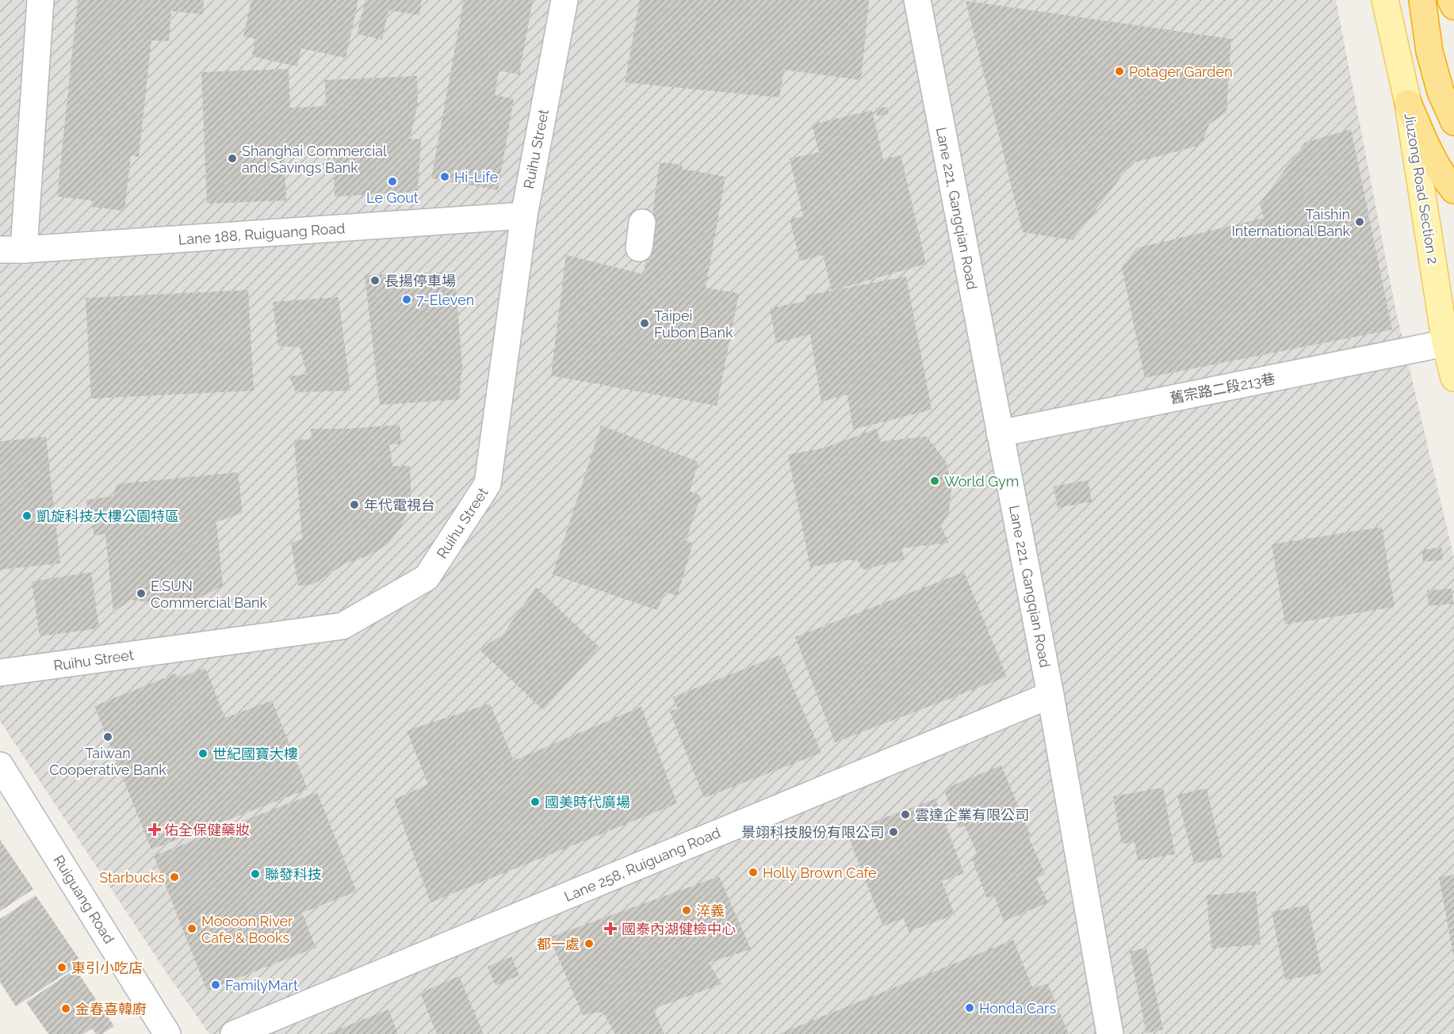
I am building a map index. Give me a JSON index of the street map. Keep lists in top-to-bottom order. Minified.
{"streets":{"main road":["Jiuzong Road Section 2"],"street":["Ruihu Street","Lane 221, Gangqian Road","Lane 188, Ruiguang Road","舊宗路二段213巷","Lane 258, Ruiguang Road","Ruiguang Road"]},"crossings":[["Ruihu Street","Lane 188, Ruiguang Road"],["Jiuzong Road Section 2","舊宗路二段213巷"],["Lane 221, Gangqian Road","舊宗路二段213巷"],["Lane 221, Gangqian Road","Lane 258, Ruiguang Road"]],"places":{"other":["Potager Garden","Shanghai Commercial and Savings Bank","Hi-Life","Le Gout","Taishin International Bank","長揚停車場","7-Eleven","Taipei Fubon Bank","World Gym","年代電視台","凱旋科技大樓公園特區","E.SUN Commercial Bank","Taiwan Cooperative Bank","世紀國寶大樓","國美時代廣場","雲達企業有限公司","景翊科技股份有限公司","Holly Brown Cafe","聯發科技","Starbucks","淬義","Moooon River Cafe & Books","都一處","東引小吃店","FamilyMart","Honda Cars","金春喜韓廚"],"health":["佑全保健藥妝","國泰內湖健檢中心"]}}
